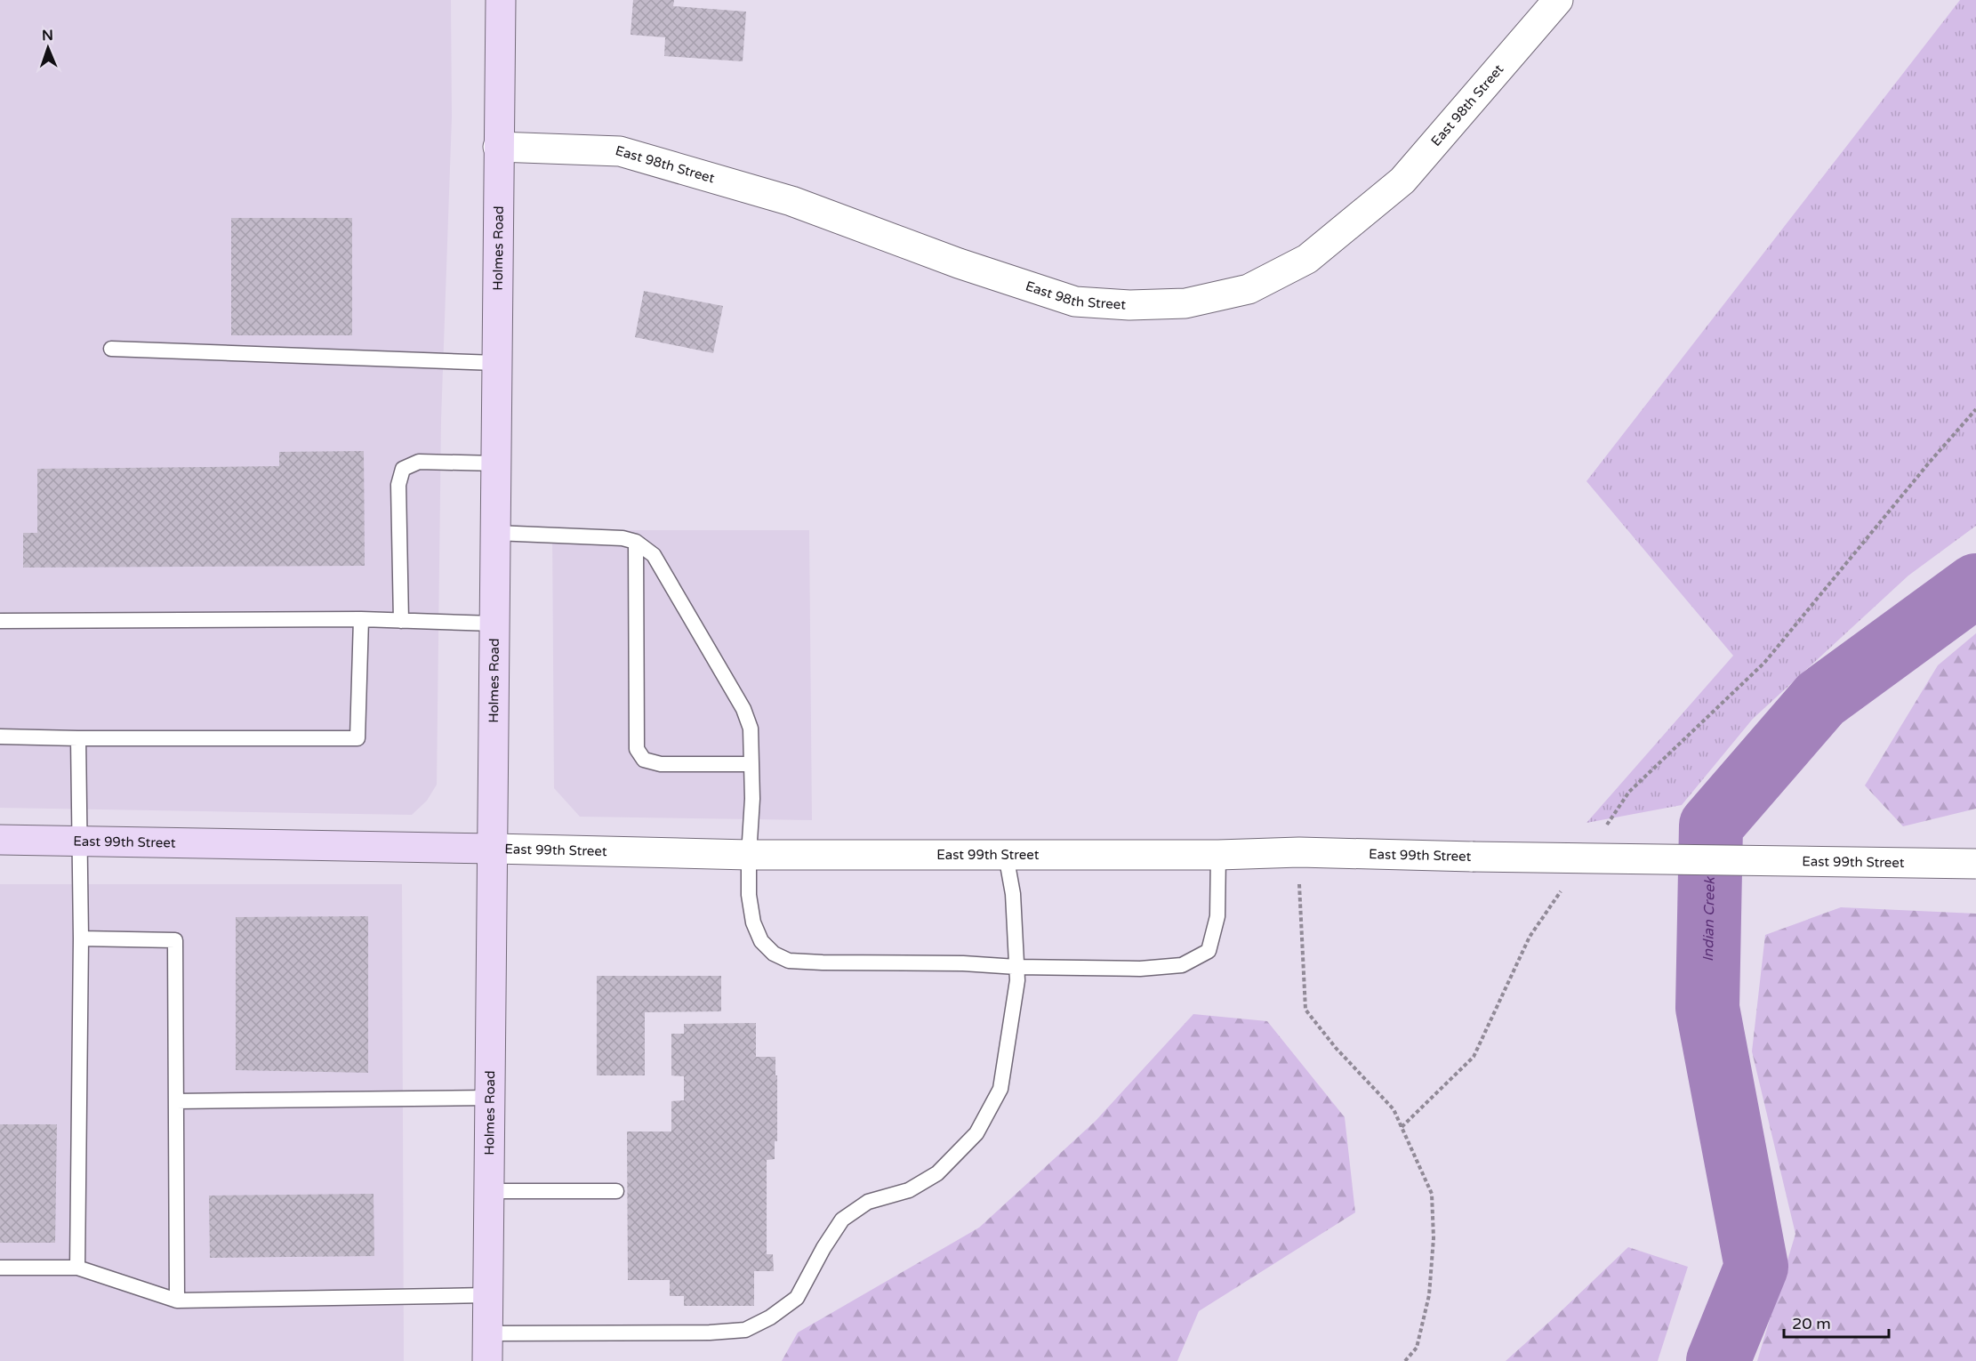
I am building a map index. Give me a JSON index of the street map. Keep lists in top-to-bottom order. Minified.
{"streets":{"main road":["Holmes Road","East 99th Street"],"street":["East 98th Street"]},"crossings":[["East 98th Street","Holmes Road"],["Holmes Road","East 99th Street"]],"water":["Indian Creek"],"scale_bar":"20 m","north":"top"}
